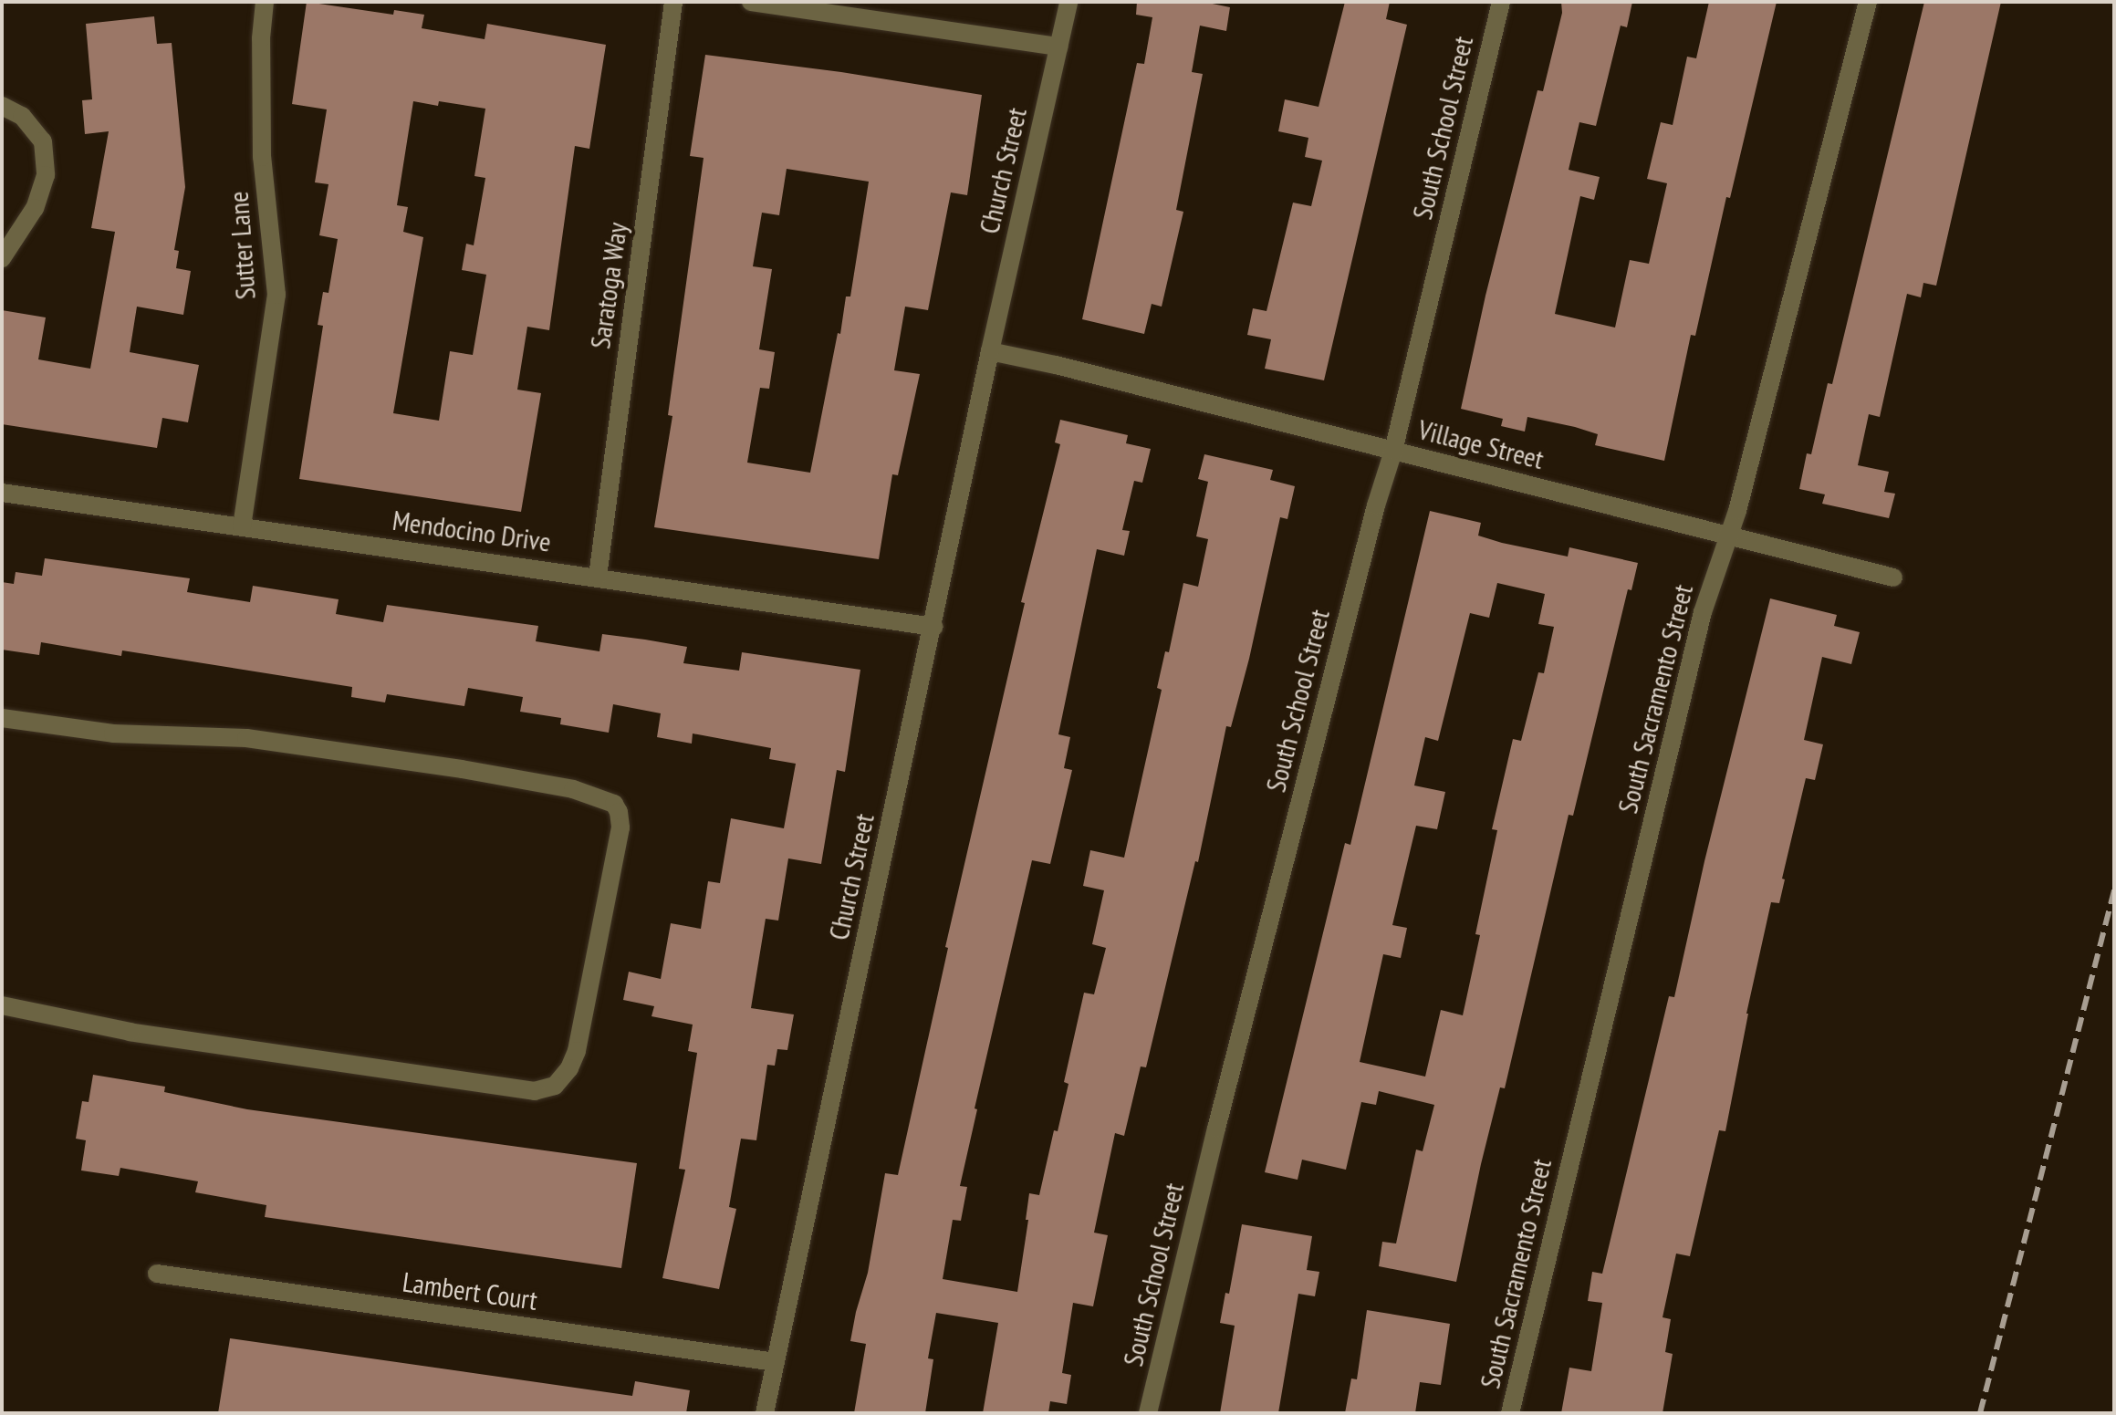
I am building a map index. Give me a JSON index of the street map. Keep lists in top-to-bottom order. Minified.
{"streets":{"street":["South School Street","Church Street","Sutter Lane","Saratoga Way","Village Street","Mendocino Drive","South Sacramento Street","Lambert Court"]},"crossings":[["South School Street","Village Street"],["Church Street","Village Street"],["Church Street","Mendocino Drive"],["Church Street","Lambert Court"],["Sutter Lane","Mendocino Drive"],["Saratoga Way","Mendocino Drive"],["Village Street","South Sacramento Street"]]}
